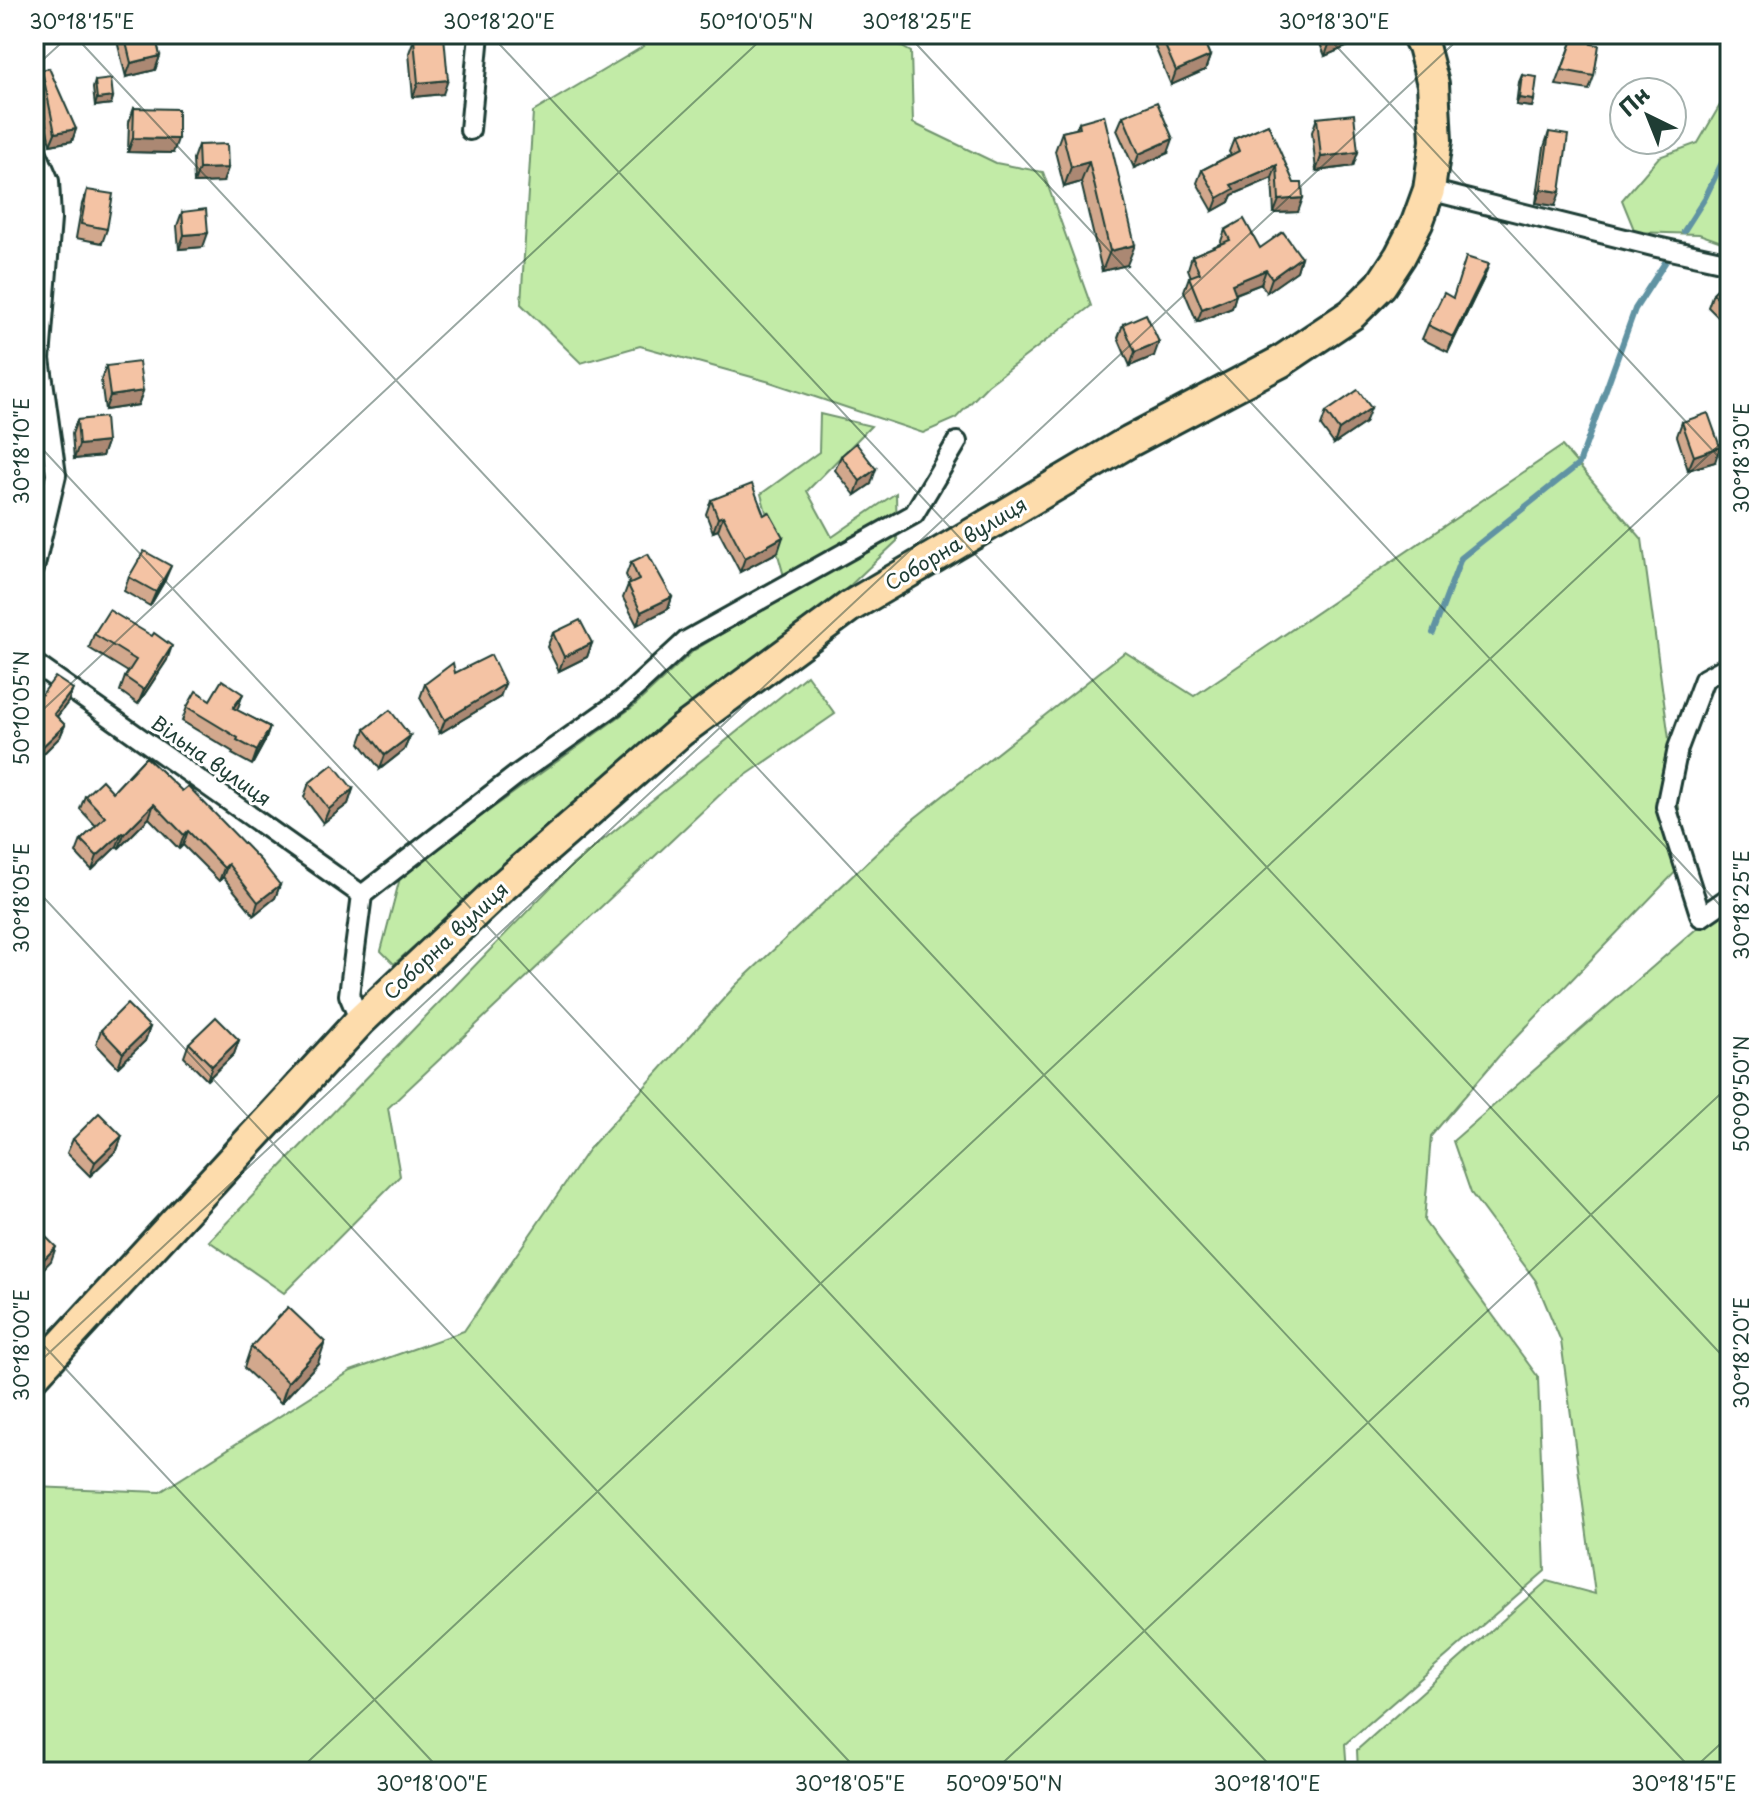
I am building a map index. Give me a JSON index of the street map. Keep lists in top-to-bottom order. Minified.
{"streets":{"main road":["Соборна вулиця"],"street":["Вільна вулиця"]},"crossings":[["Соборна вулиця","Вільна вулиця"]],"north":"top left","coordinates":["30°18'15\"E","30°18'20\"E","50°10'05\"N","30°18'25\"E","30°18'30\"E","30°18'10\"E","30°18'05\"E","50°09'50\"N","30°18'00\"E"]}
